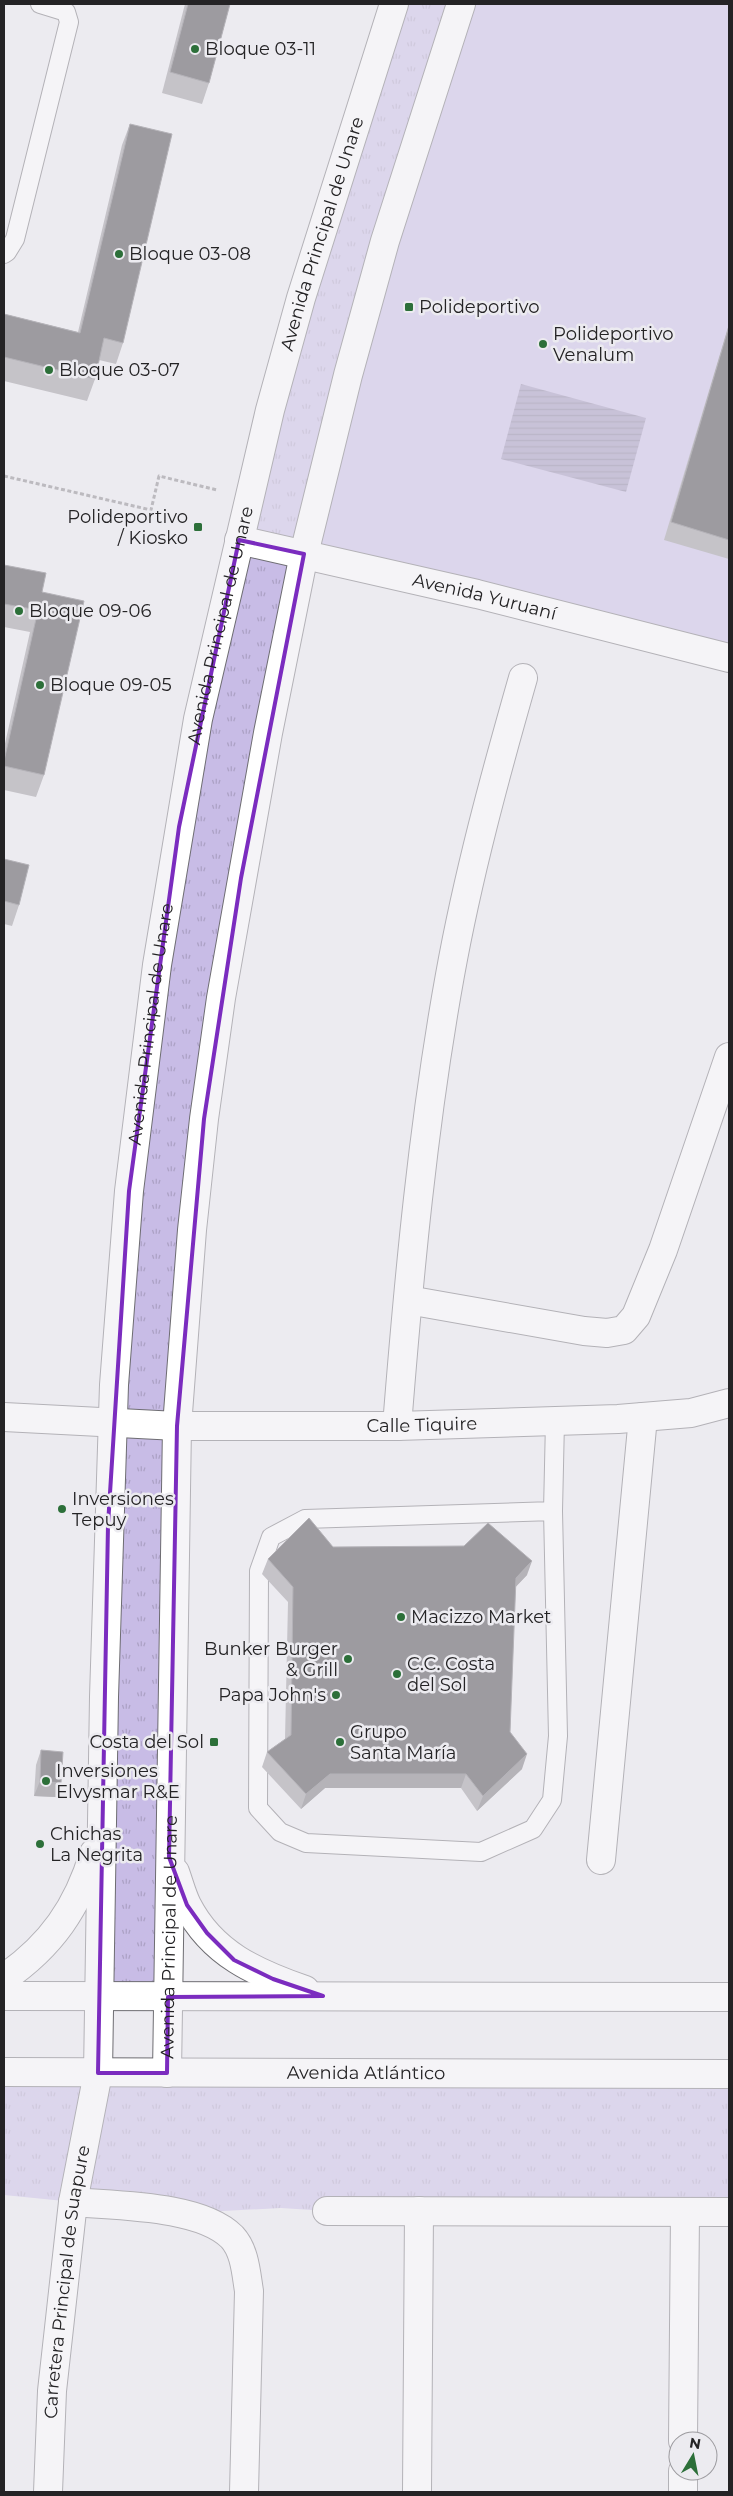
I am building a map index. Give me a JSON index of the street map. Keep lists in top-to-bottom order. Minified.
{"streets":{"street":["Avenida Principal de Unare","Avenida Yuruaní","Calle Tiquire","Avenida Atlántico","Carretera Principal de Suapure"]},"crossings":[["Avenida Principal de Unare","Avenida Yuruaní"],["Avenida Principal de Unare","Calle Tiquire"],["Avenida Principal de Unare","Avenida Atlántico"],["Avenida Principal de Unare","Carretera Principal de Suapure"],["Avenida Atlántico","Carretera Principal de Suapure"]],"places":{"other":["Bloque 03-11","Bloque 03-08","Polideportivo Venalum","Bloque 03-07","Bloque 09-06","Bloque 09-05","Inversiones Tepuy","Macizzo Market","Bunker Burger & Grill","C.C. Costa del Sol","Papa John's","Grupo Santa María","Inversiones Elvysmar R&E","Chichas La Negrita"],"transit":["Polideportivo","Polideportivo / Kiosko","Costa del Sol"]},"north":"top"}
